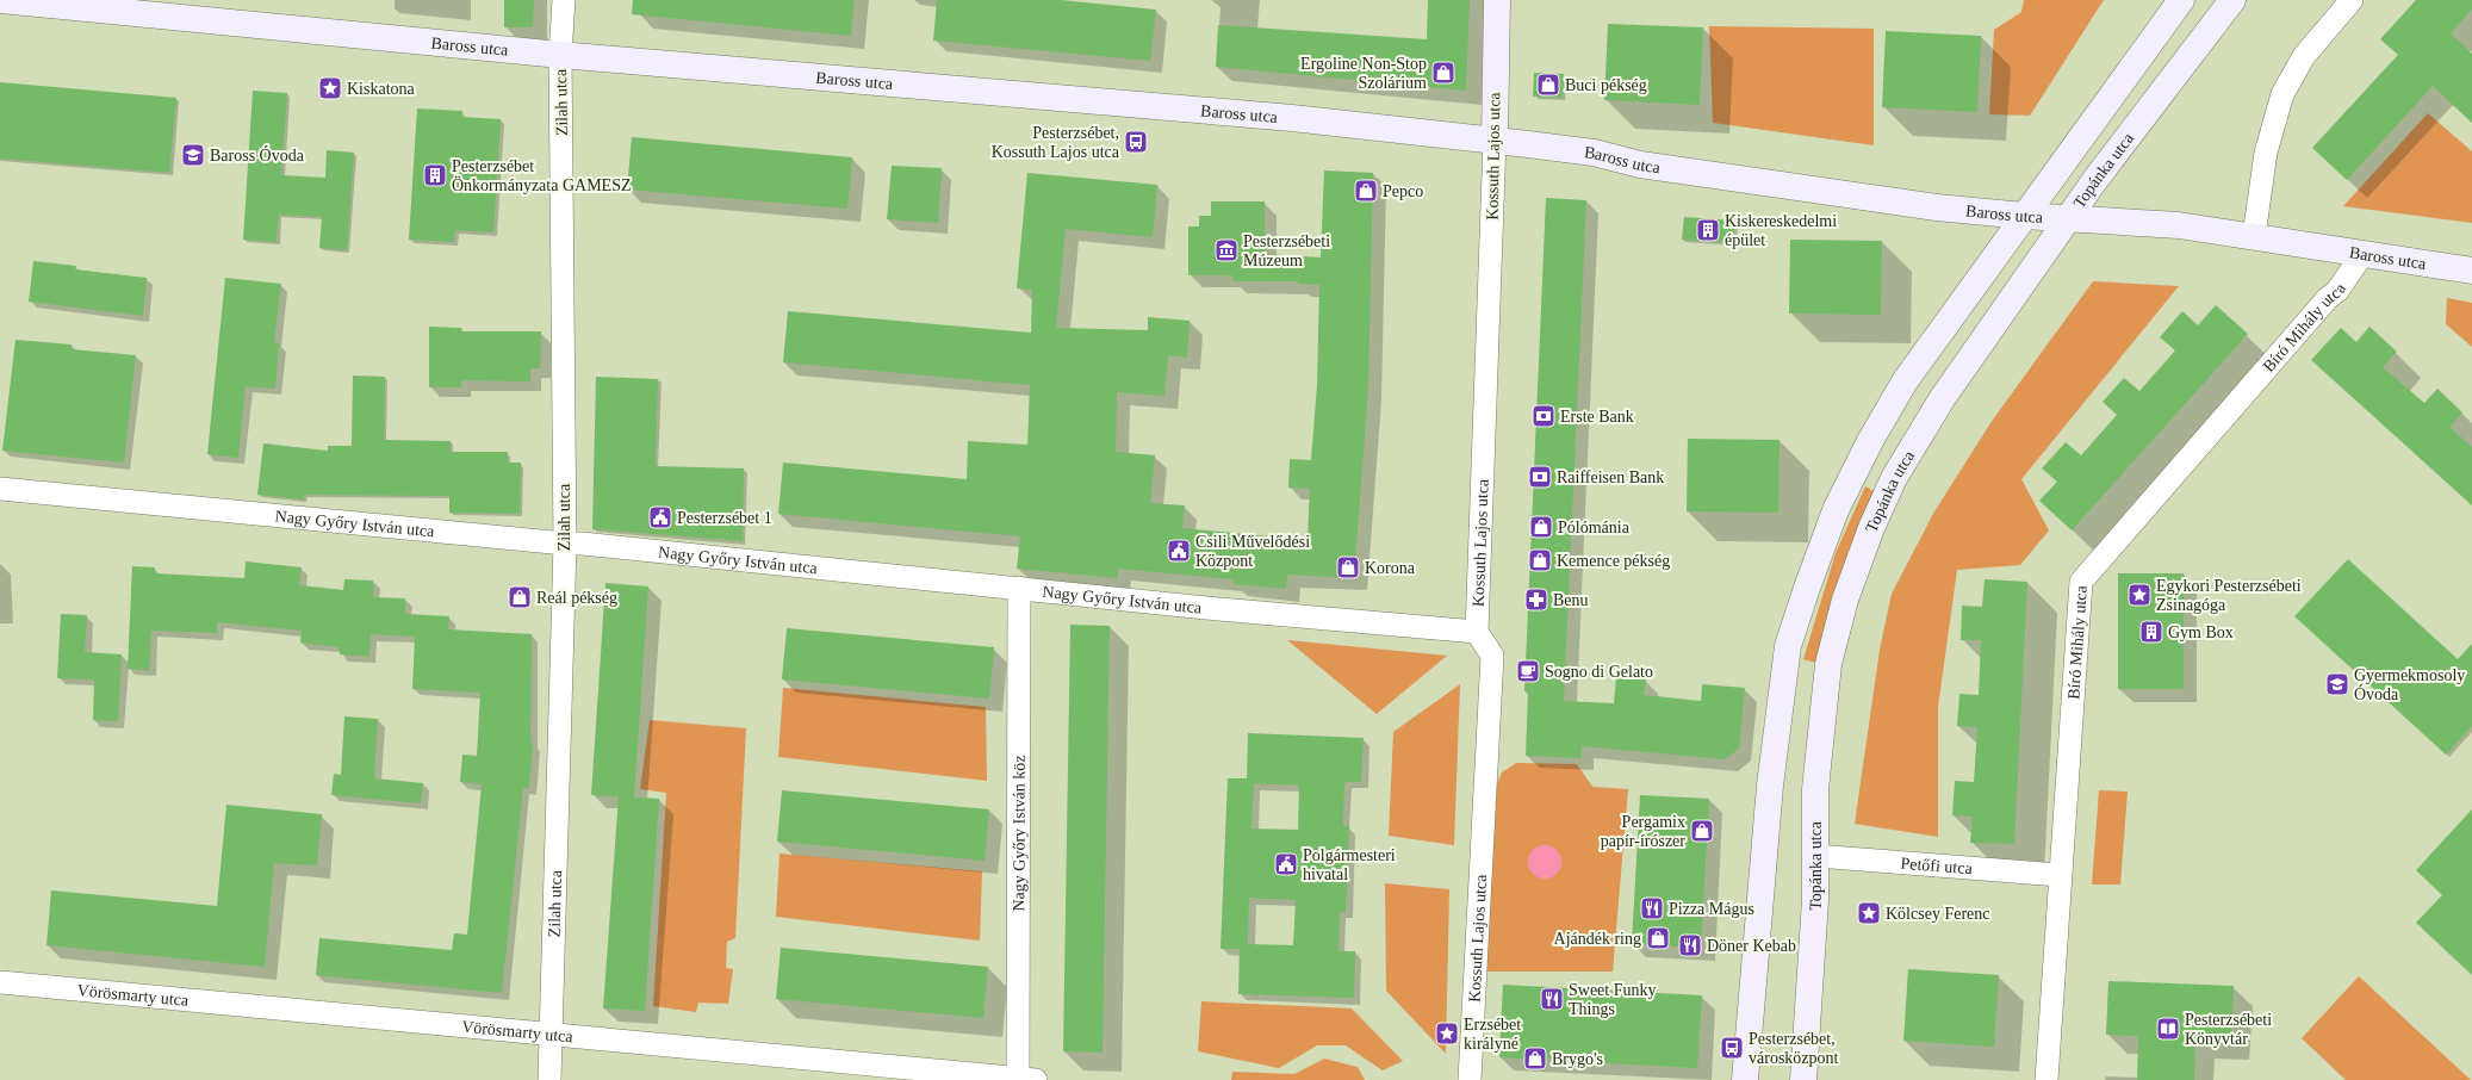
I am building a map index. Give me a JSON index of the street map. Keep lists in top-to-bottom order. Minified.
{"streets":{"street":["Baross utca","Zilah utca","Kossuth Lajos utca","Topánka utca","Bíró Mihály utca","Nagy Győry István utca","Nagy Győry István köz","Petőfi utca","Vörösmarty utca"]},"crossings":[["Baross utca","Zilah utca"],["Baross utca","Kossuth Lajos utca"],["Baross utca","Topánka utca"],["Baross utca","Bíró Mihály utca"],["Zilah utca","Nagy Győry István utca"],["Zilah utca","Vörösmarty utca"],["Kossuth Lajos utca","Nagy Győry István utca"],["Topánka utca","Petőfi utca"],["Bíró Mihály utca","Petőfi utca"],["Nagy Győry István utca","Nagy Győry István köz"],["Nagy Győry István köz","Vörösmarty utca"]],"places":{"shop":["Ergoline Non-Stop Szolárium","Buci pékség","Pepco","Pólómánia","Kemence pékség","Korona","Reál pékség","Pergamix papír-írószer","Ajándék ring","Brygo's"],"place":["Kiskatona","Egykori Pesterzsébeti Zsinagóga","Kölcsey Ferenc","Erzsébet királyné"],"bus stop":["Pesterzsébet, Kossuth Lajos utca","Pesterzsébet, városközpont"],"school or university":["Baross Óvoda","Gyermekmosoly Óvoda"],"building":["Pesterzsébet Önkormányzata GAMESZ","Kiskereskedelmi épület","Gym Box"],"museum":["Pesterzsébeti Múzeum"],"bank":["Erste Bank","Raiffeisen Bank"],"public building":["Pesterzsébet 1","Csili Művelődési Központ","Polgármesteri hivatal"],"pharmacy":["Benu"],"cafe":["Sogno di Gelato"],"restaurant":["Pizza Mágus","Döner Kebab","Sweet Funky Things"],"library":["Pesterzsébeti Könyvtár"]}}
